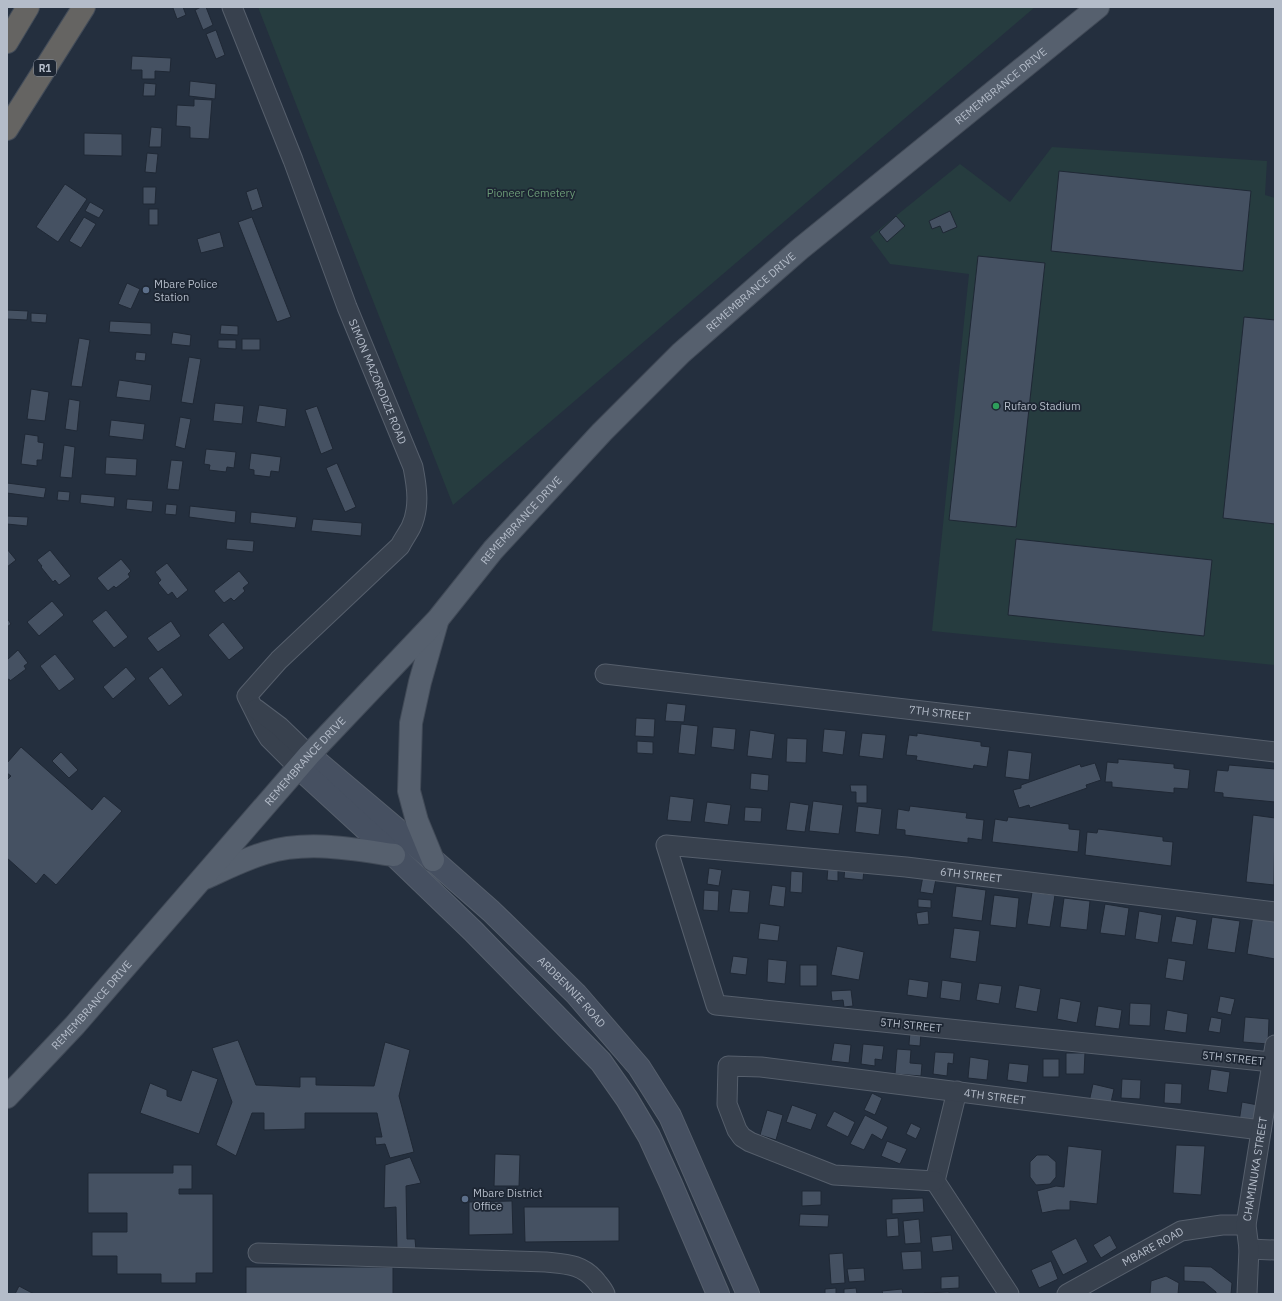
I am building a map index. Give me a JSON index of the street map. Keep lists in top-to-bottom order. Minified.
{"streets":{"highway":["R1"],"main road":["REMEMBRANCE DRIVE","ARDBENNIE ROAD"],"street":["SIMON MAZORODZE ROAD","7TH STREET","6TH STREET","5TH STREET","4TH STREET","CHAMINUKA STREET","MBARE ROAD"]},"crossings":[["REMEMBRANCE DRIVE","SIMON MAZORODZE ROAD"],["REMEMBRANCE DRIVE","ARDBENNIE ROAD"],["SIMON MAZORODZE ROAD","ARDBENNIE ROAD"],["6TH STREET","5TH STREET"],["5TH STREET","CHAMINUKA STREET"],["4TH STREET","CHAMINUKA STREET"],["CHAMINUKA STREET","MBARE ROAD"]],"parks":["Pioneer Cemetery"],"places":["Mbare Police Station","Rufaro Stadium","Mbare District Office"]}
